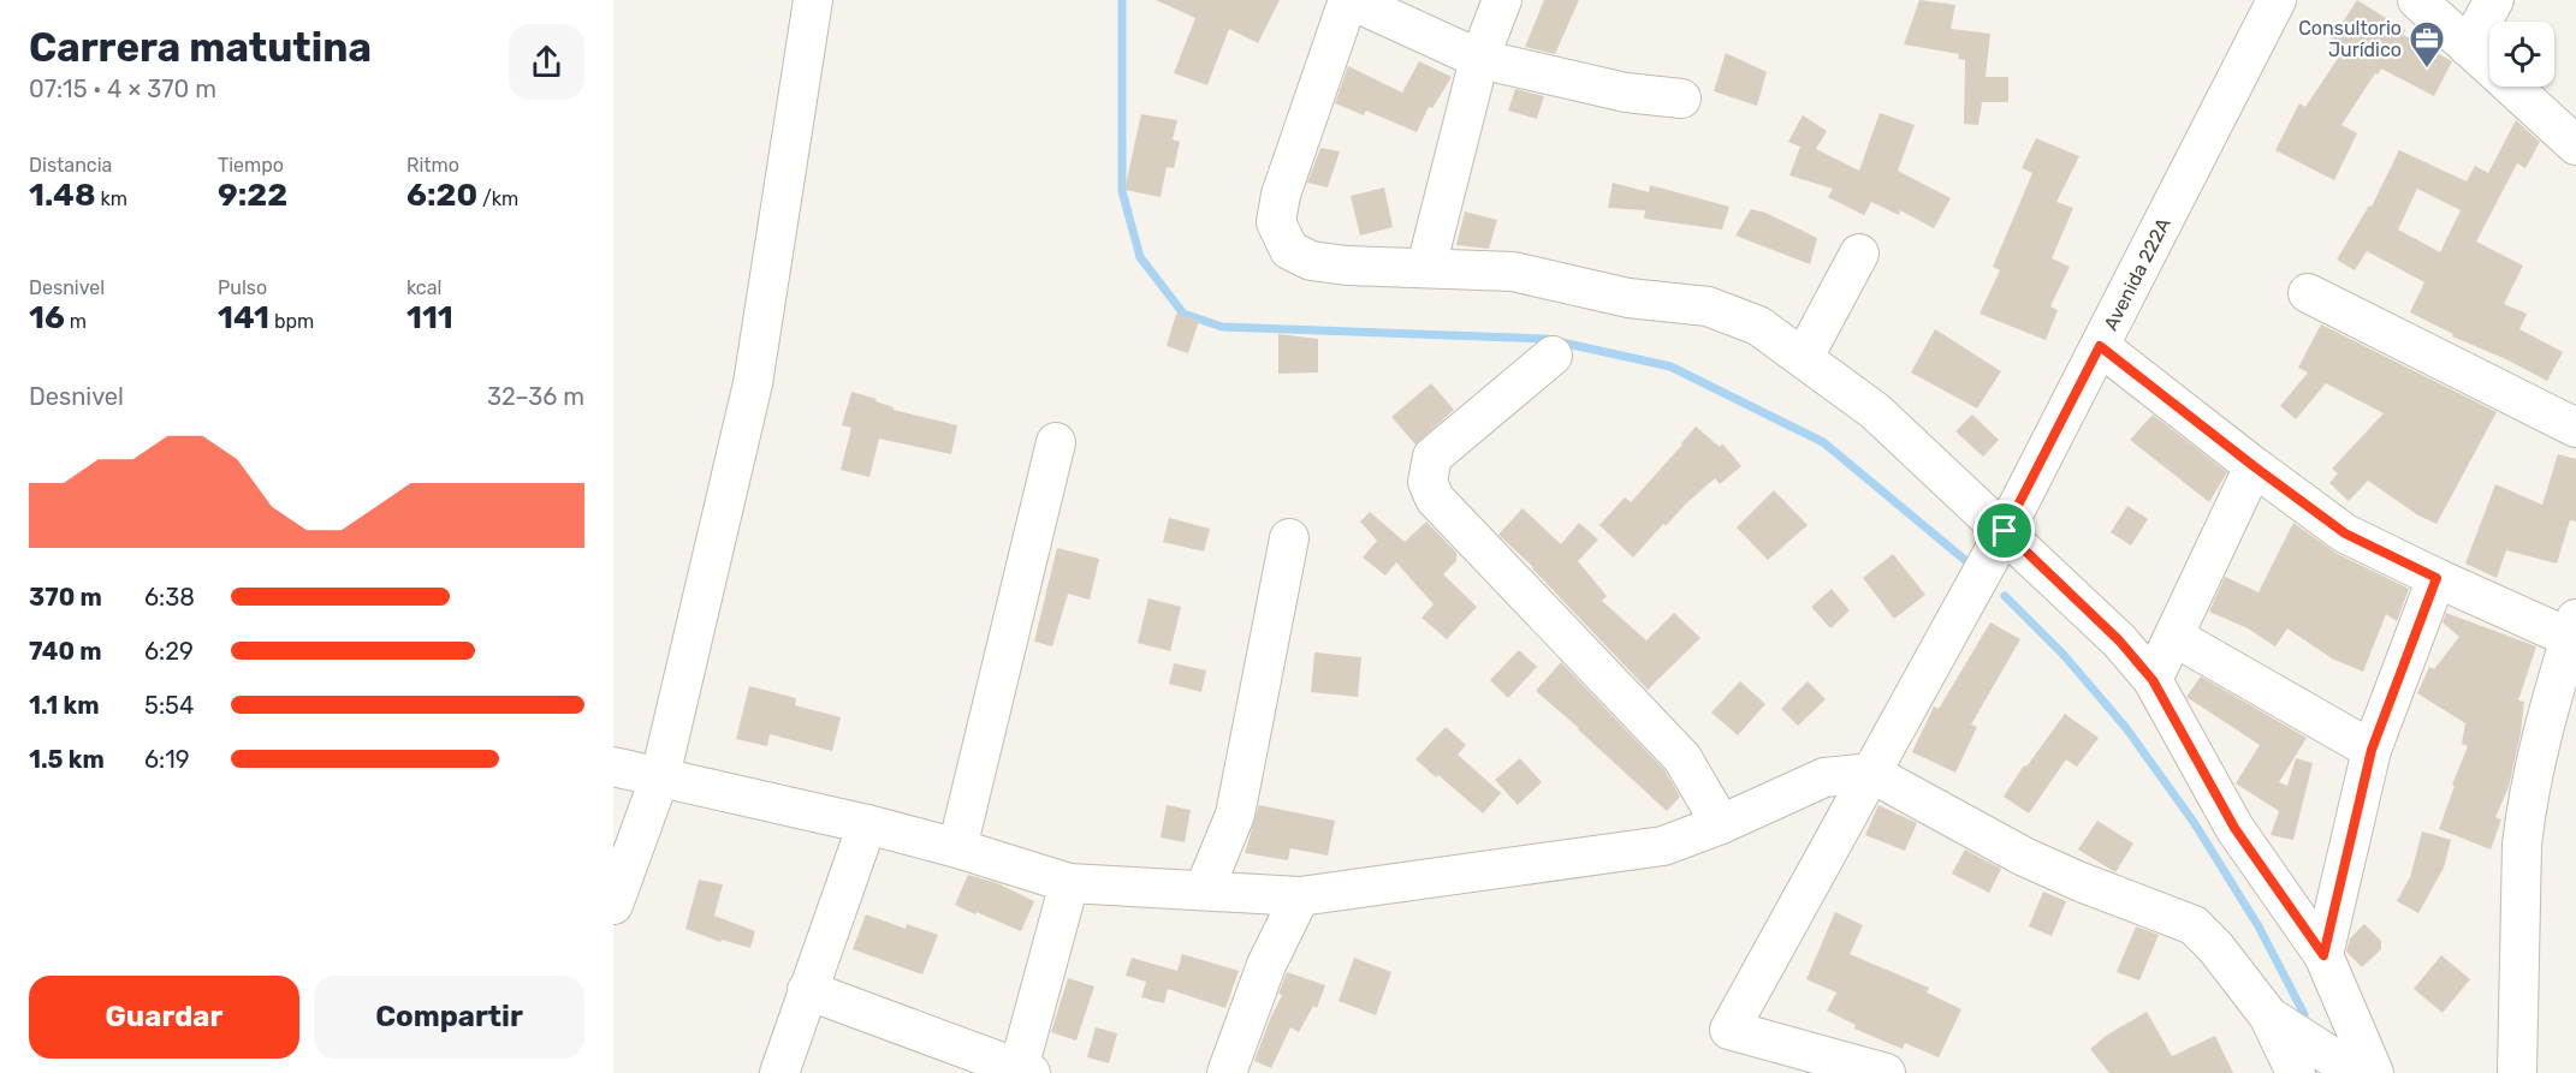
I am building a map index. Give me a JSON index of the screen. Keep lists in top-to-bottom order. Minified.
{"streets":{"street":["Avenida 222A"]},"places":{"office":["Consultorio Jurídico"]},"page":{"heading":["Carrera matutina","07:15 · 4 × 370 m"],"stats":[["Distancia","1.48 km"],["Tiempo","9:22"],["Ritmo","6:20 /km"],["Desnivel","16 m"],["Pulso","141 bpm"],["kcal","111"]],"chart":["Desnivel","32–36 m"],"list":[{"name":"370 m","note":"6:38"},{"name":"740 m","note":"6:29"},{"name":"1.1 km","note":"5:54"},{"name":"1.5 km","note":"6:19"}],"buttons":["Guardar","Compartir"]}}
